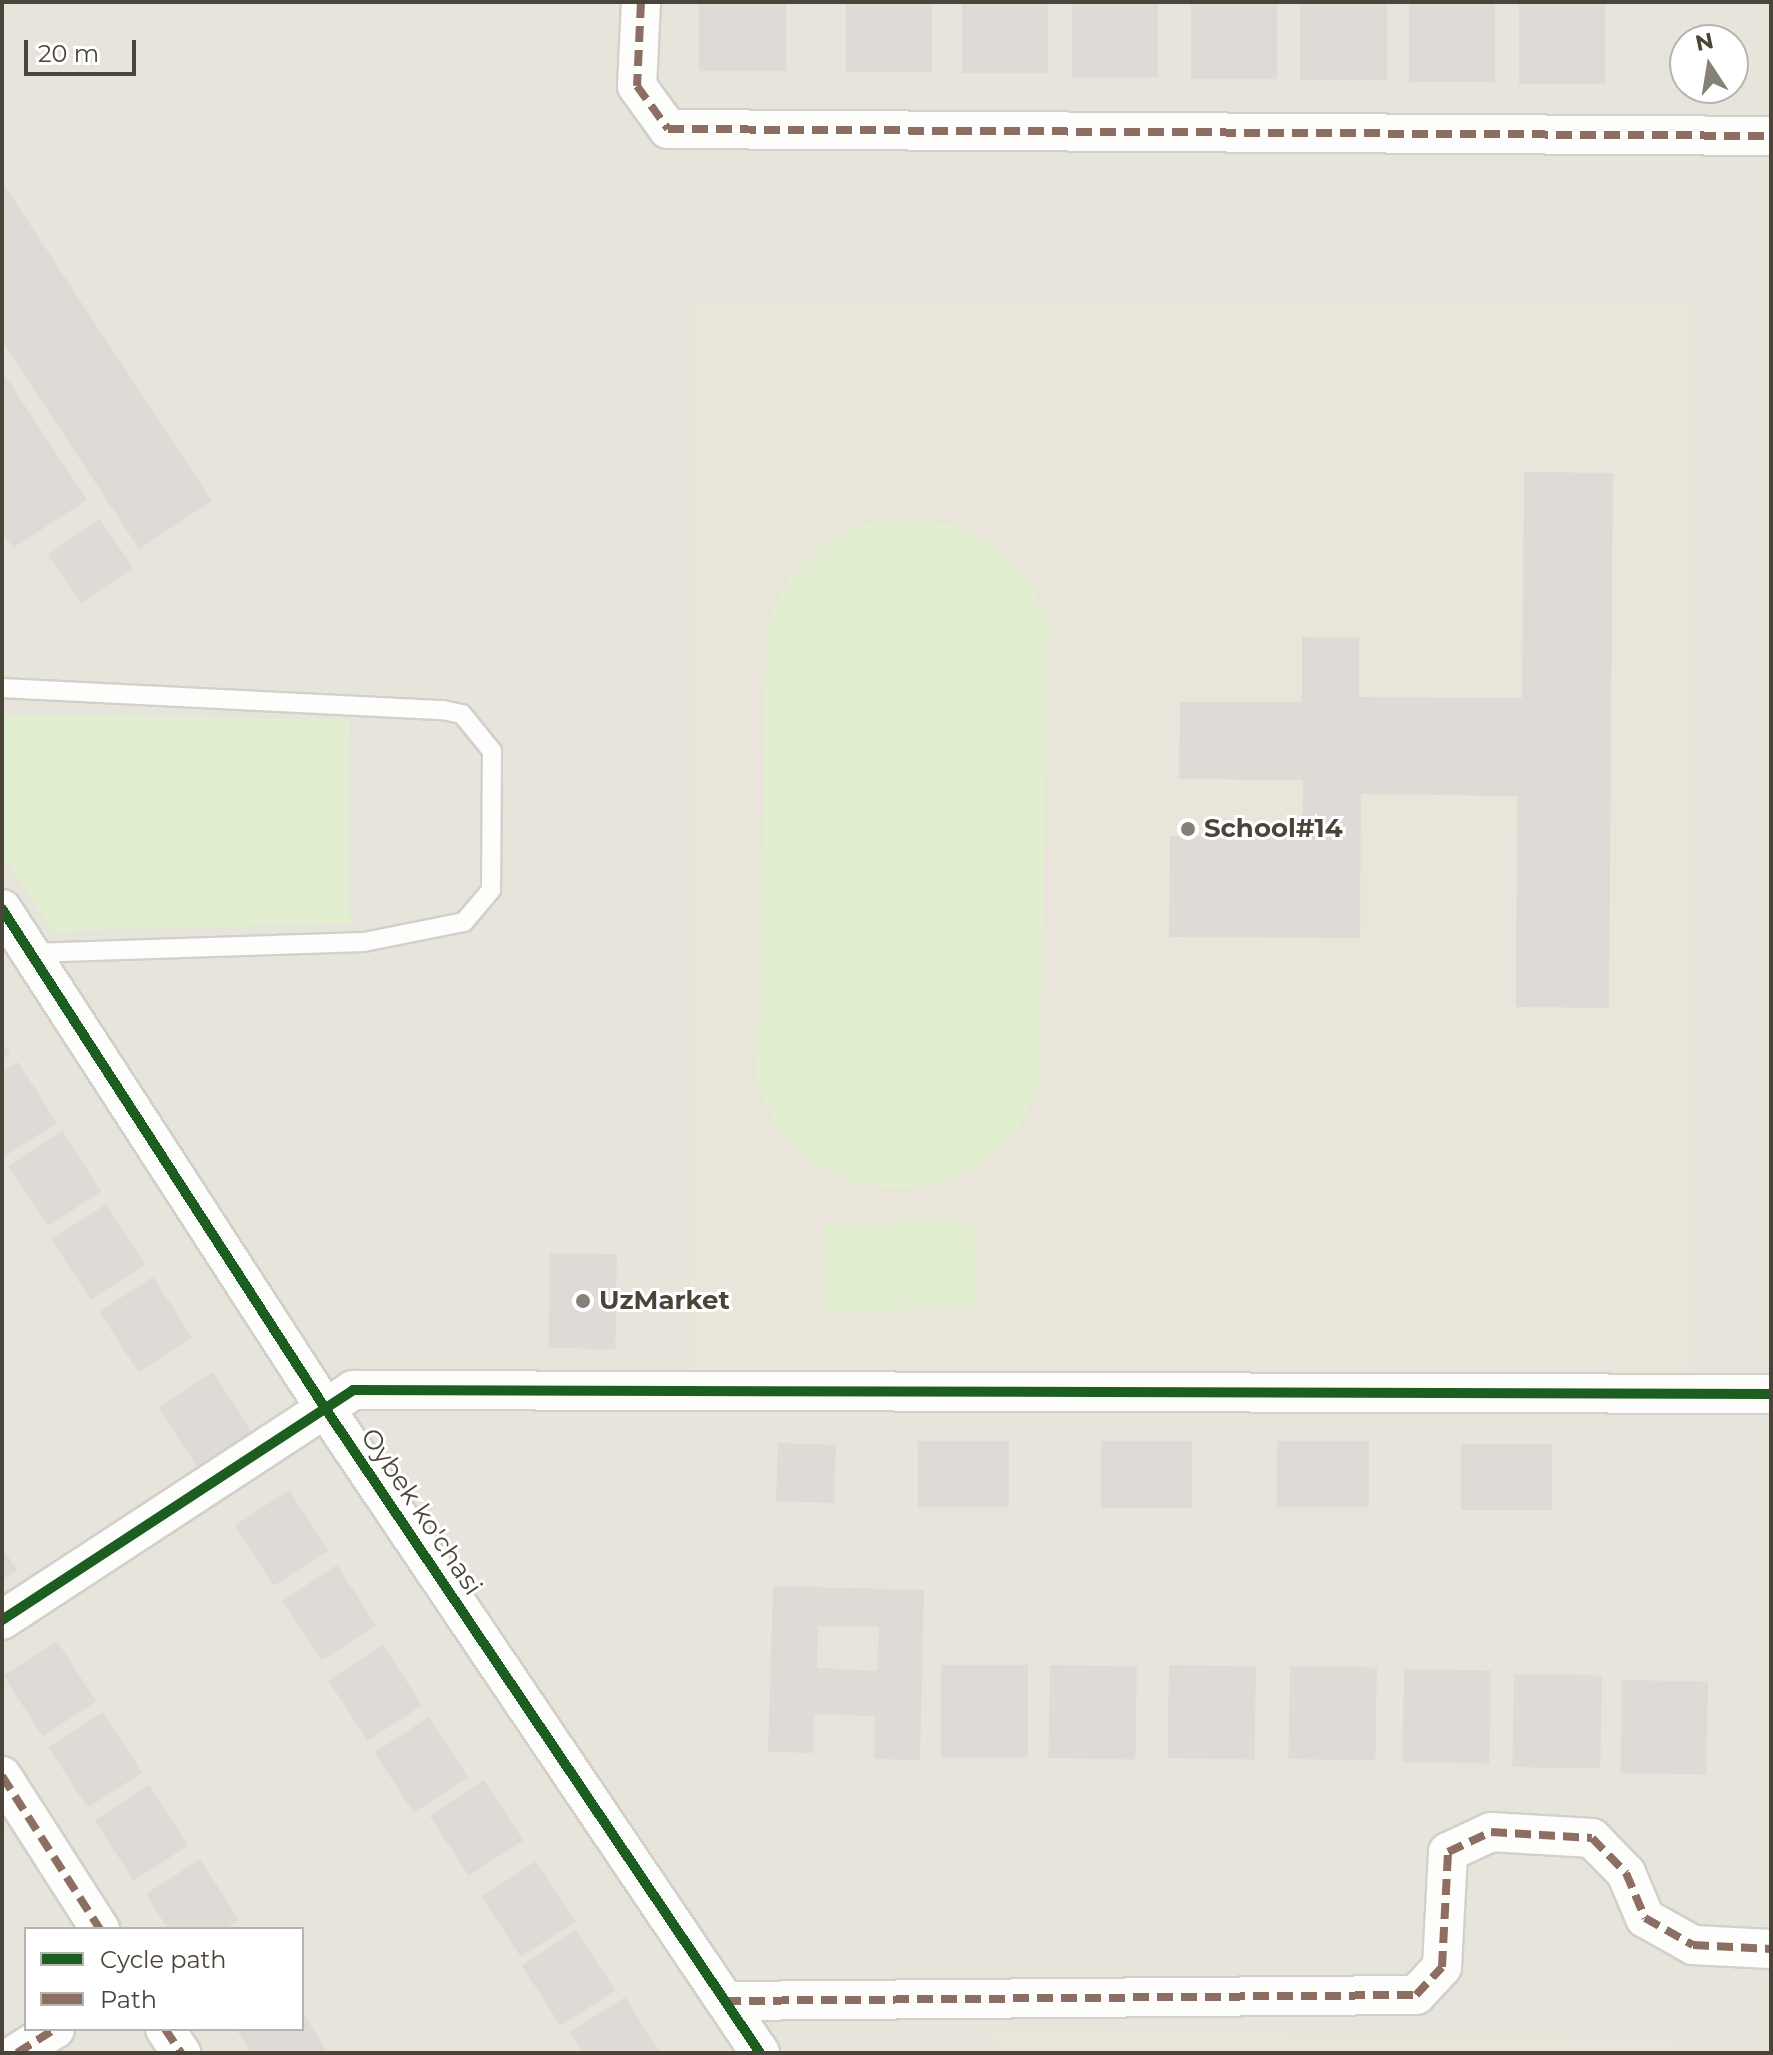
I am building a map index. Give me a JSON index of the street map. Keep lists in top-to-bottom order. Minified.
{"streets":{"street":["Oybek ko'chasi"]},"places":["School#14","UzMarket"],"legend":["Cycle path","Path"],"scale_bar":"20 m","north":"top"}
